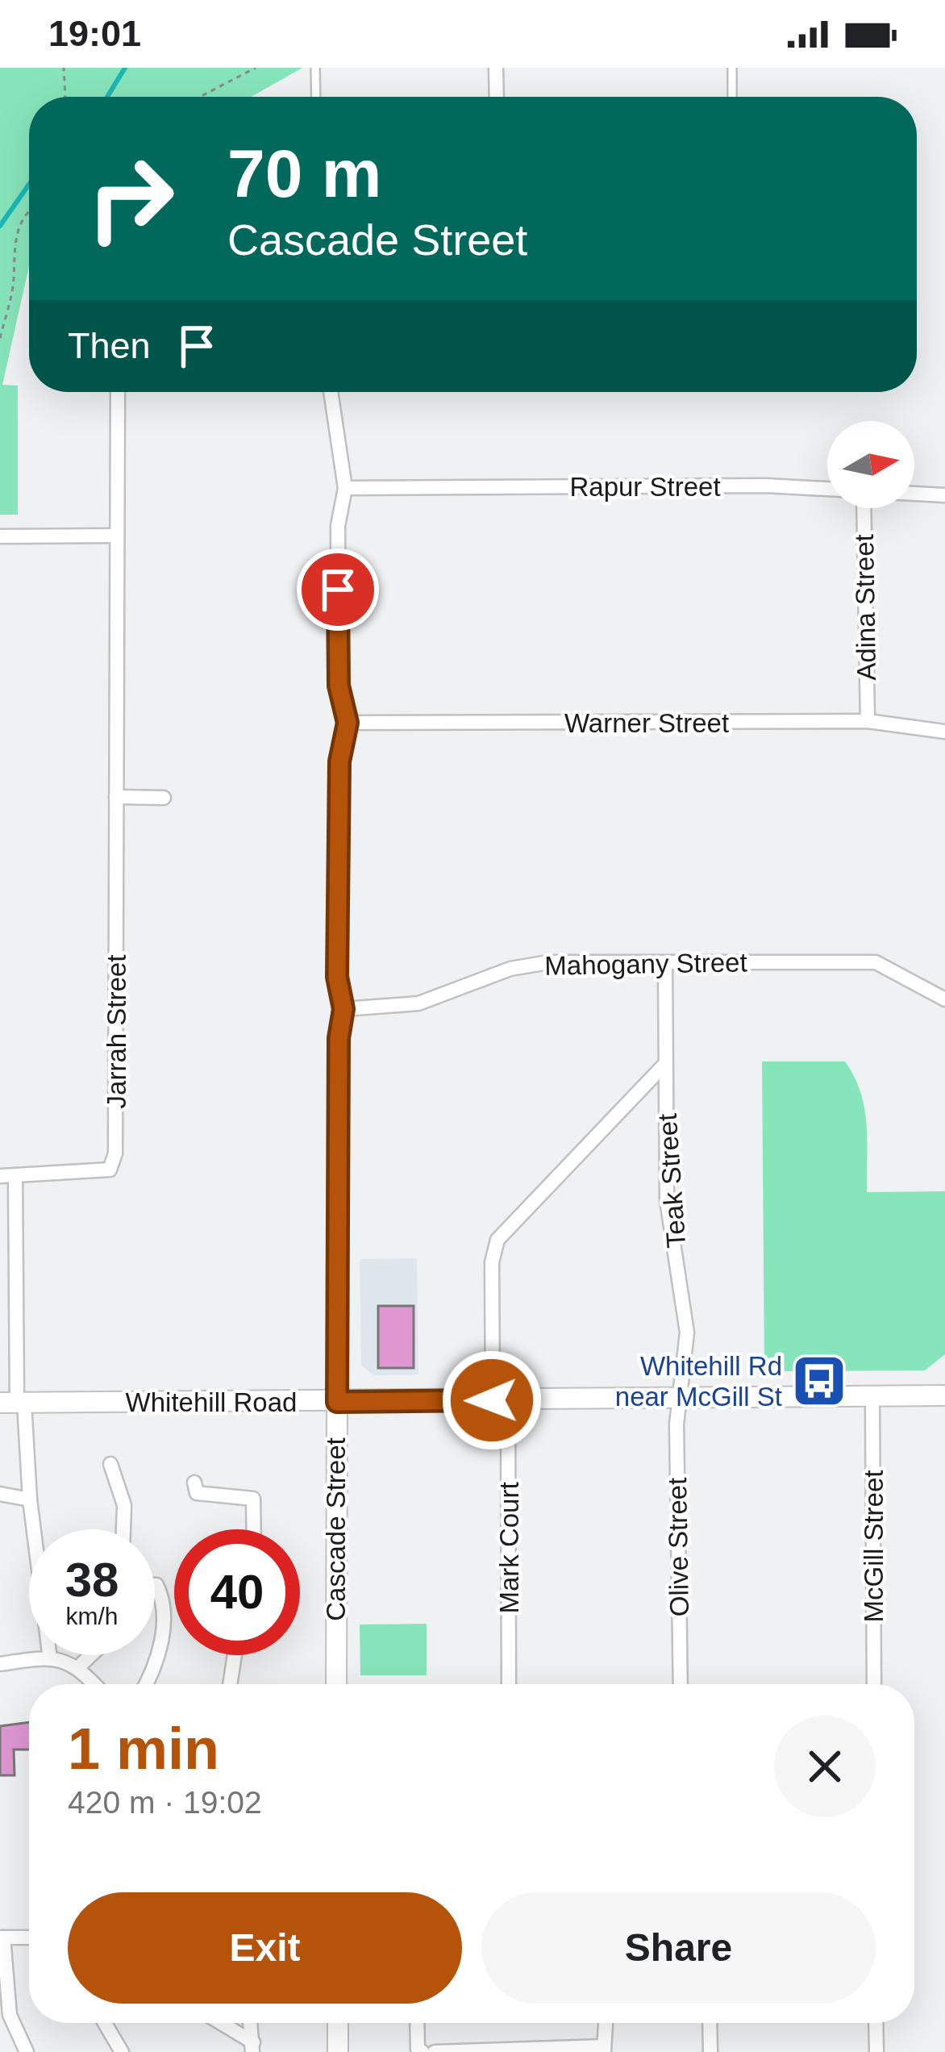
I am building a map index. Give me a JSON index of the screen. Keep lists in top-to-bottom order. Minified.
{"streets":{"street":["Rapur Street","Adina Street","Warner Street","Mahogany Street","Jarrah Street","Teak Street","Whitehill Road","Cascade Street","McGill Street","Olive Street","Mark Court"]},"crossings":[["Rapur Street","Cascade Street"],["Adina Street","Warner Street"],["Warner Street","Cascade Street"],["Mahogany Street","Teak Street"],["Mahogany Street","Cascade Street"],["Teak Street","Whitehill Road"],["Teak Street","Olive Street"],["Teak Street","Mark Court"],["Whitehill Road","Cascade Street"],["Whitehill Road","McGill Street"],["Whitehill Road","Olive Street"],["Whitehill Road","Mark Court"]],"places":{"bus stop":["Whitehill Rd near McGill St"]},"north":"right","page":{"status":"19:01","turn":["70 m","Cascade Street"],"then":"Then","speed":"38 km/h","limit":"40","heading":["1 min","420 m · 19:02"],"buttons":["Exit","Share"]}}
